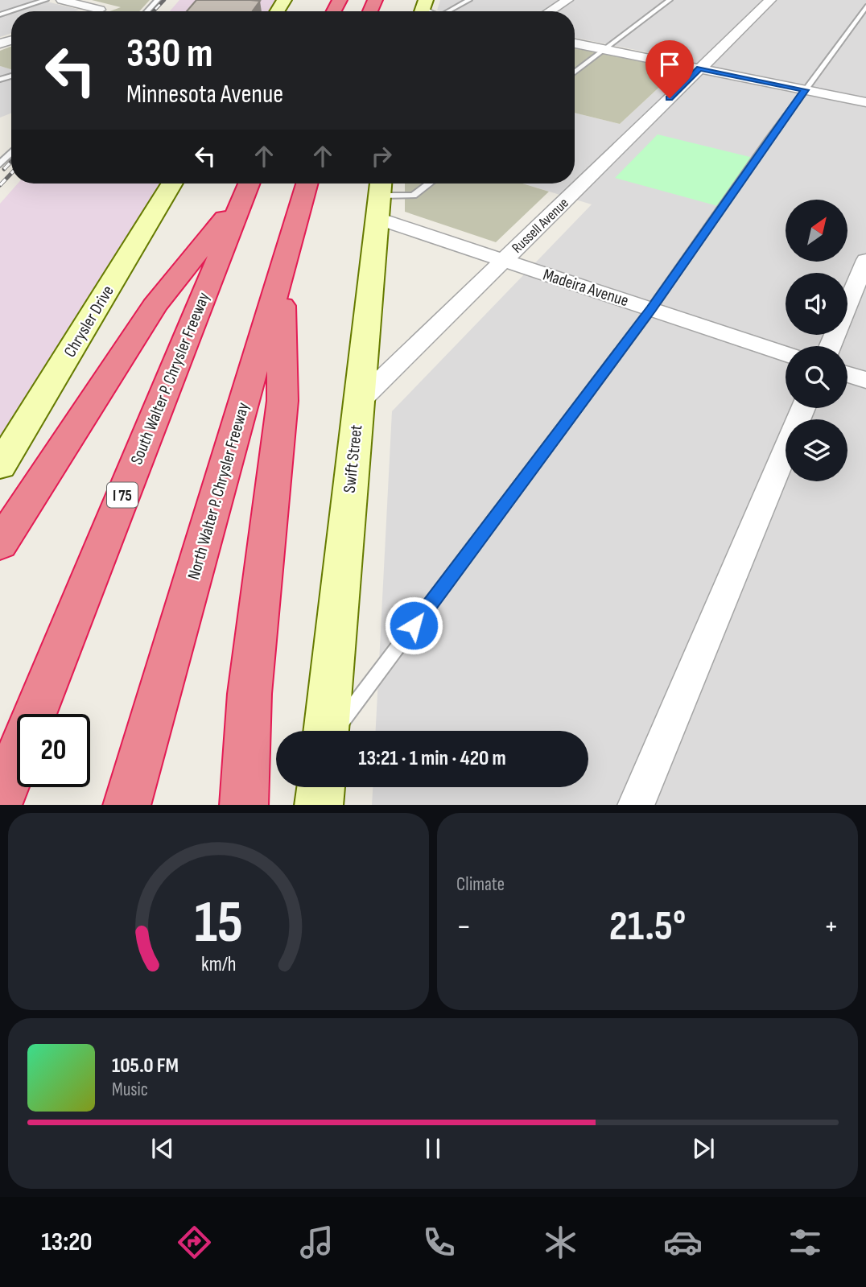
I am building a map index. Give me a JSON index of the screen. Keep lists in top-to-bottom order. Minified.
{"streets":{"highway":["South Walter P. Chrysler Freeway","North Walter P. Chrysler Freeway","I 75"],"main road":["Chrysler Drive","Swift Street"],"street":["Russell Avenue","Madeira Avenue"]},"crossings":[["Russell Avenue","Madeira Avenue"],["Russell Avenue","Swift Street"],["Madeira Avenue","Swift Street"]],"north":"top right","page":{"turn":["330 m","Minnesota Avenue"],"limit":"20","trip":"13:21 · 1 min · 420 m","tile":"Climate","heat":["−","21.5°","+"],"song":["105.0 FM","Music"],"tabs":"13:20","gauge":["15","km/h"]}}
